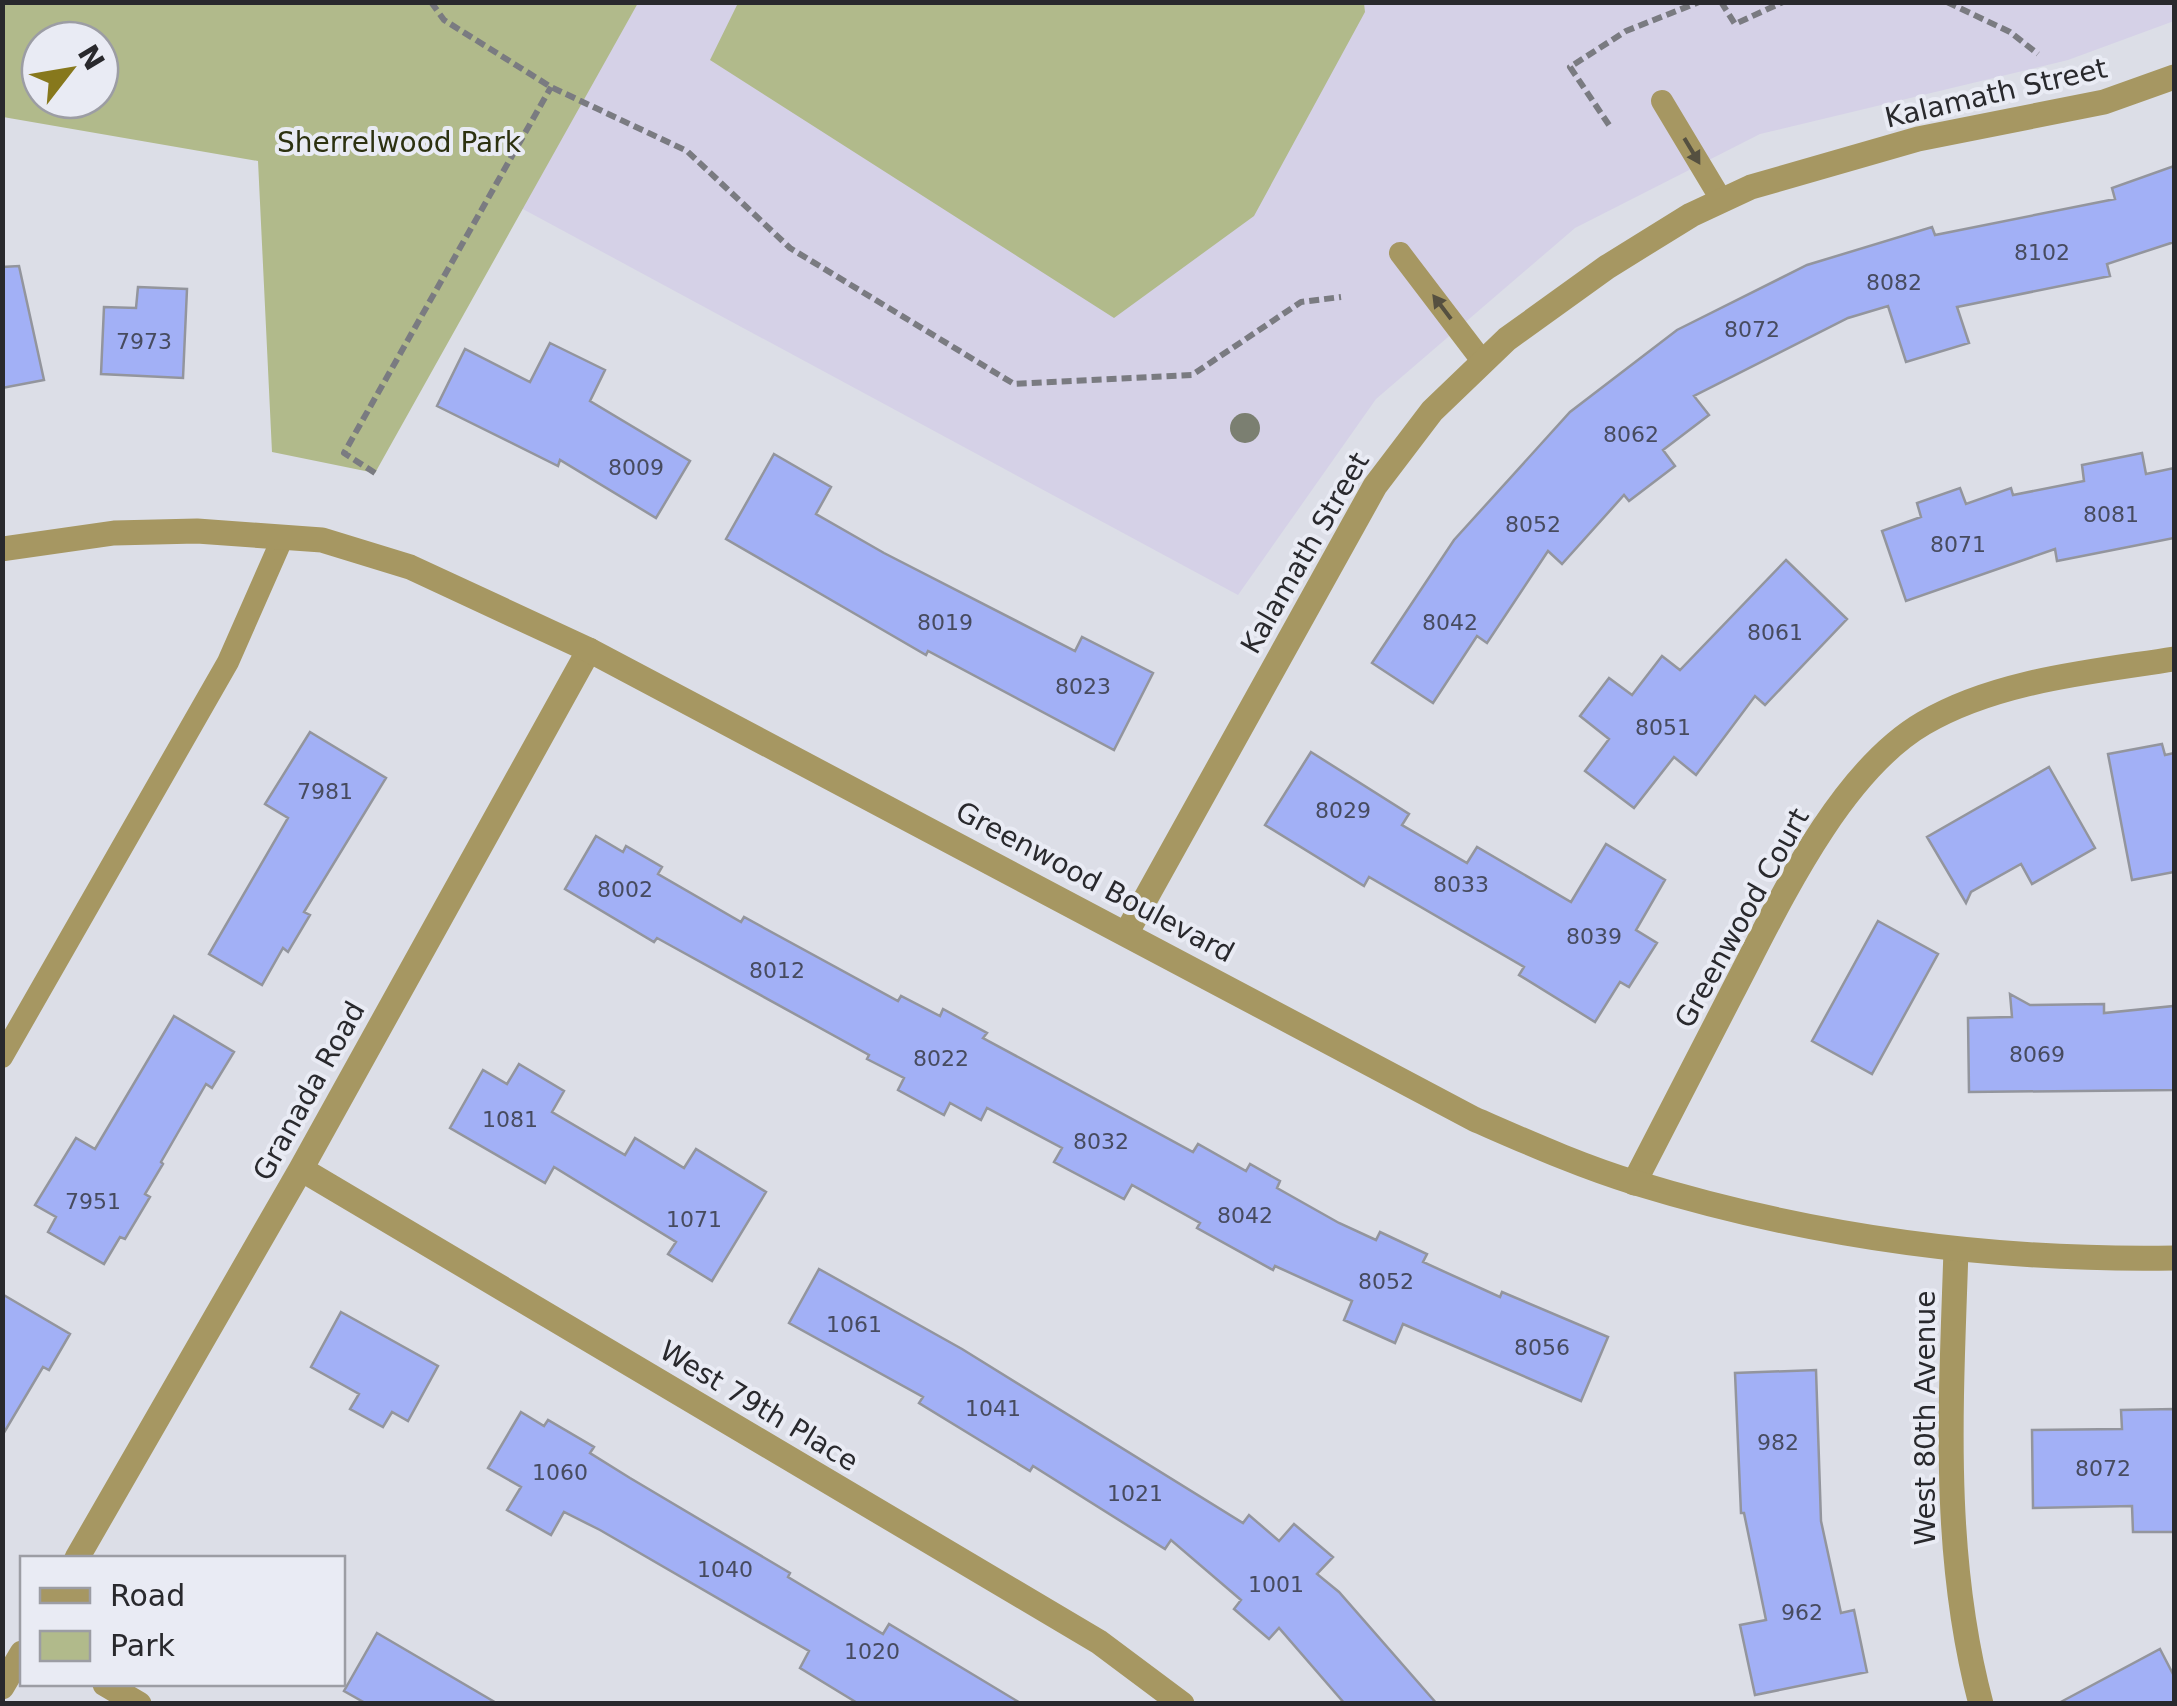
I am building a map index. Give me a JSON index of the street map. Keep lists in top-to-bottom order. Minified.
{"streets":{"street":["Kalamath Street","Greenwood Boulevard","Greenwood Court","Granada Road","West 79th Place","West 80th Avenue"]},"crossings":[["Kalamath Street","Greenwood Boulevard"],["Greenwood Boulevard","Greenwood Court"],["Greenwood Boulevard","Granada Road"],["Greenwood Boulevard","West 80th Avenue"],["Granada Road","West 79th Place"]],"parks":["Sherrelwood Park"],"house_numbers":["8102","8082","8072","7973","8062","8009","8081","8052","8071","8019","8042","8061","8023","8051","7981","8029","8033","8002","8039","8012","8069","8022","1081","8032","7951","8042","1071","8052","1061","8056","1041","982","8072","1060","1021","1040","1001","962","1020"],"legend":["Road","Park"],"north":"top right"}
